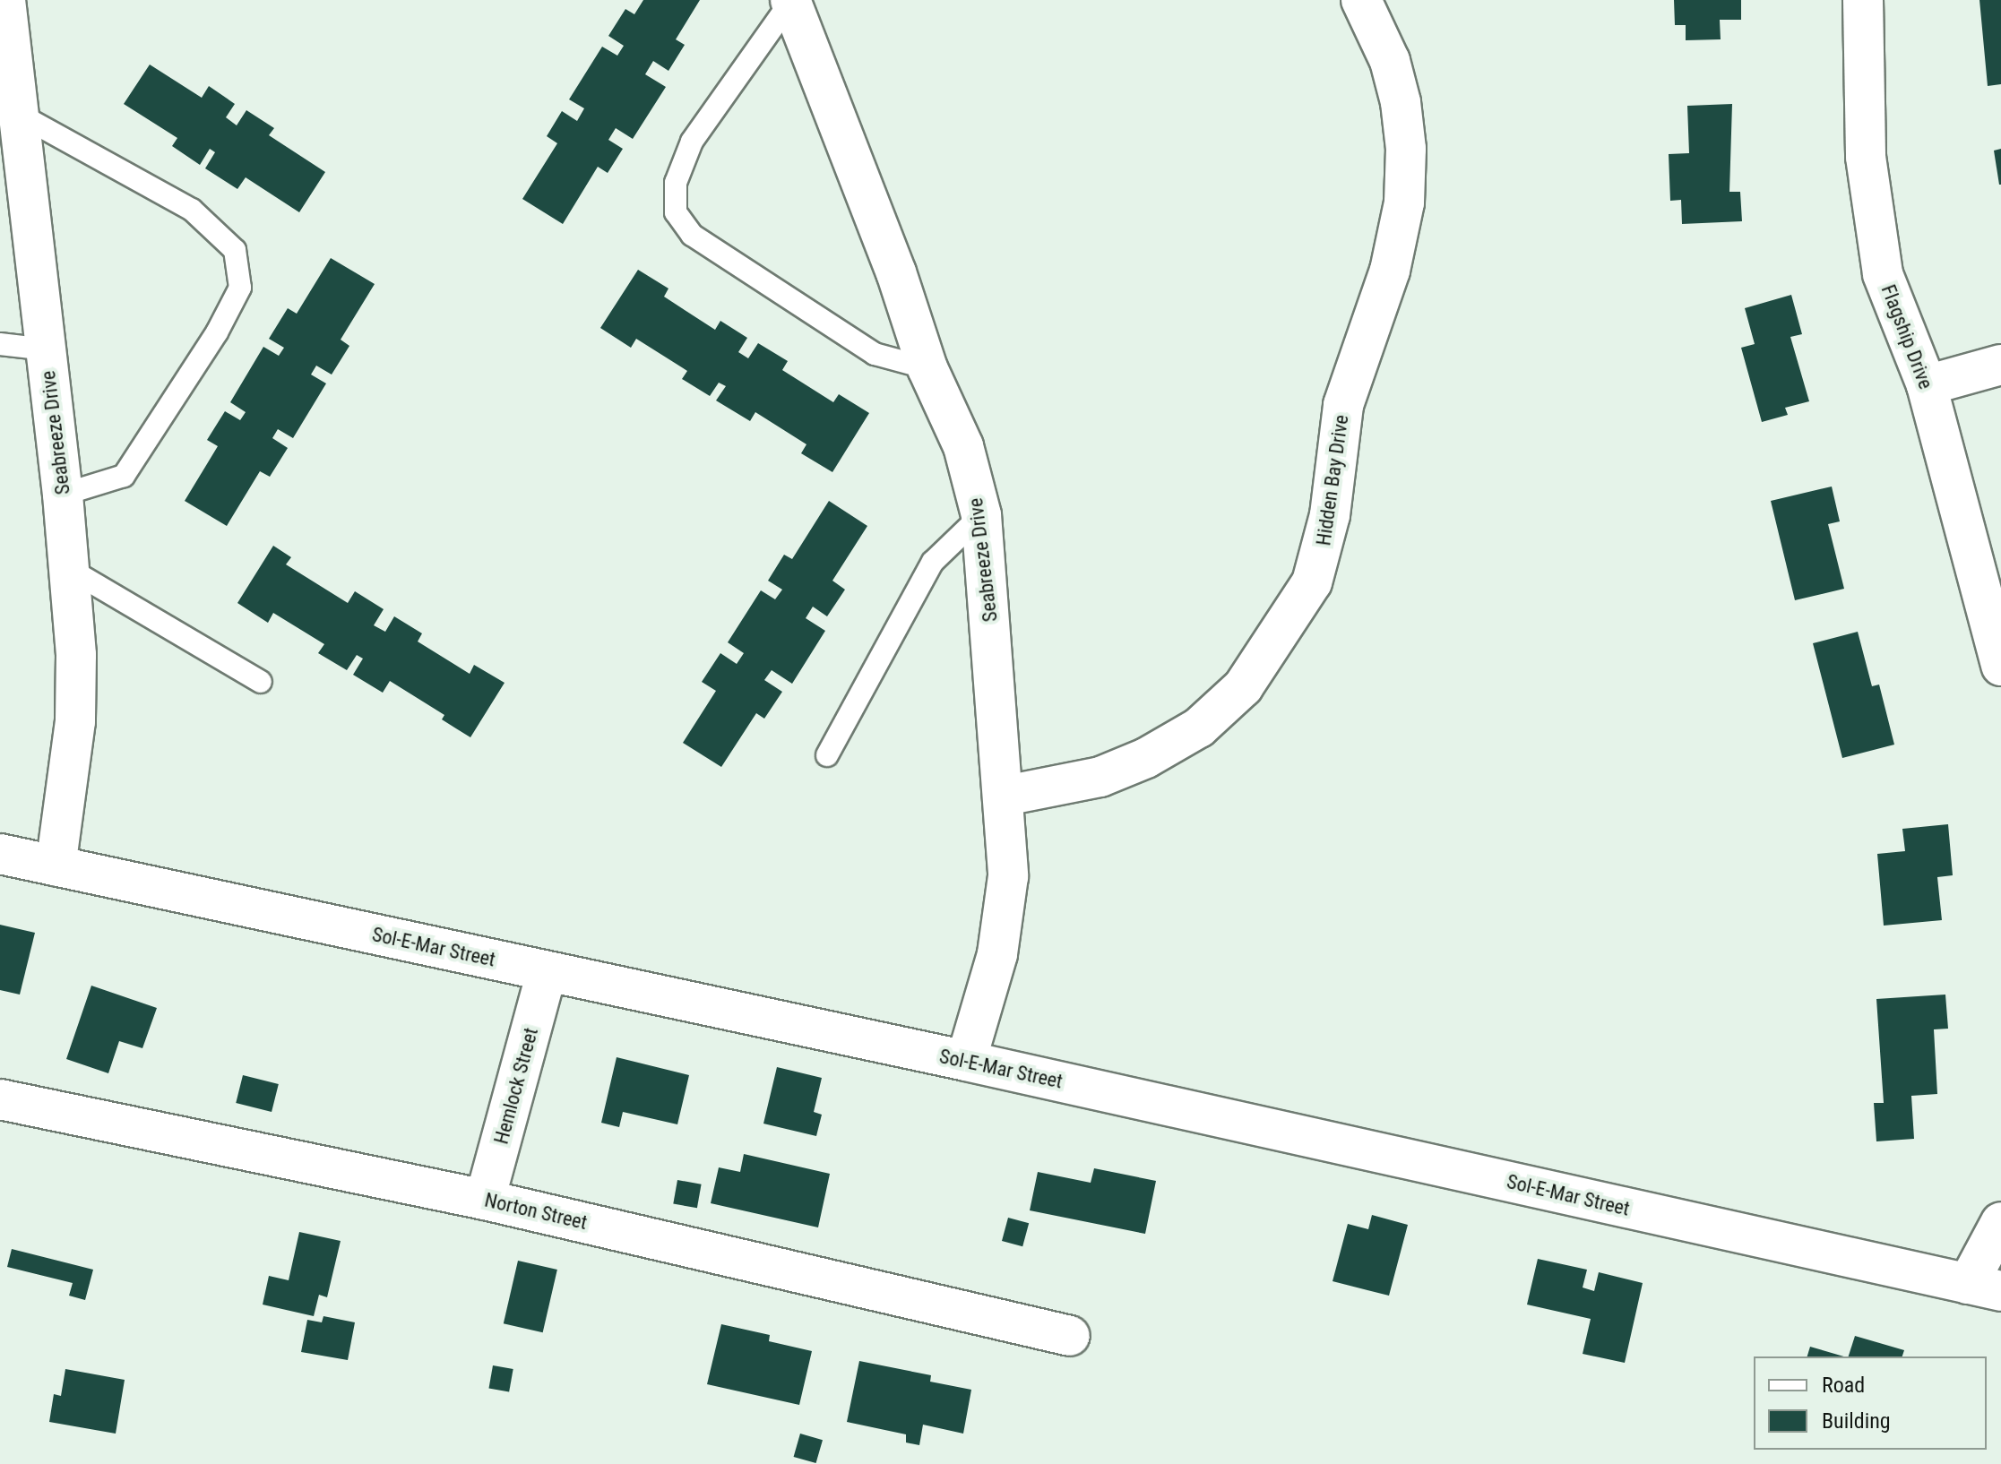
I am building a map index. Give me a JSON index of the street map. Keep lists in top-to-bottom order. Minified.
{"streets":{"street":["Flagship Drive","Seabreeze Drive","Hidden Bay Drive","Sol-E-Mar Street","Hemlock Street","Norton Street"]},"crossings":[["Seabreeze Drive","Hidden Bay Drive"],["Seabreeze Drive","Sol-E-Mar Street"],["Sol-E-Mar Street","Hemlock Street"],["Hemlock Street","Norton Street"]],"legend":["Road","Building"]}
